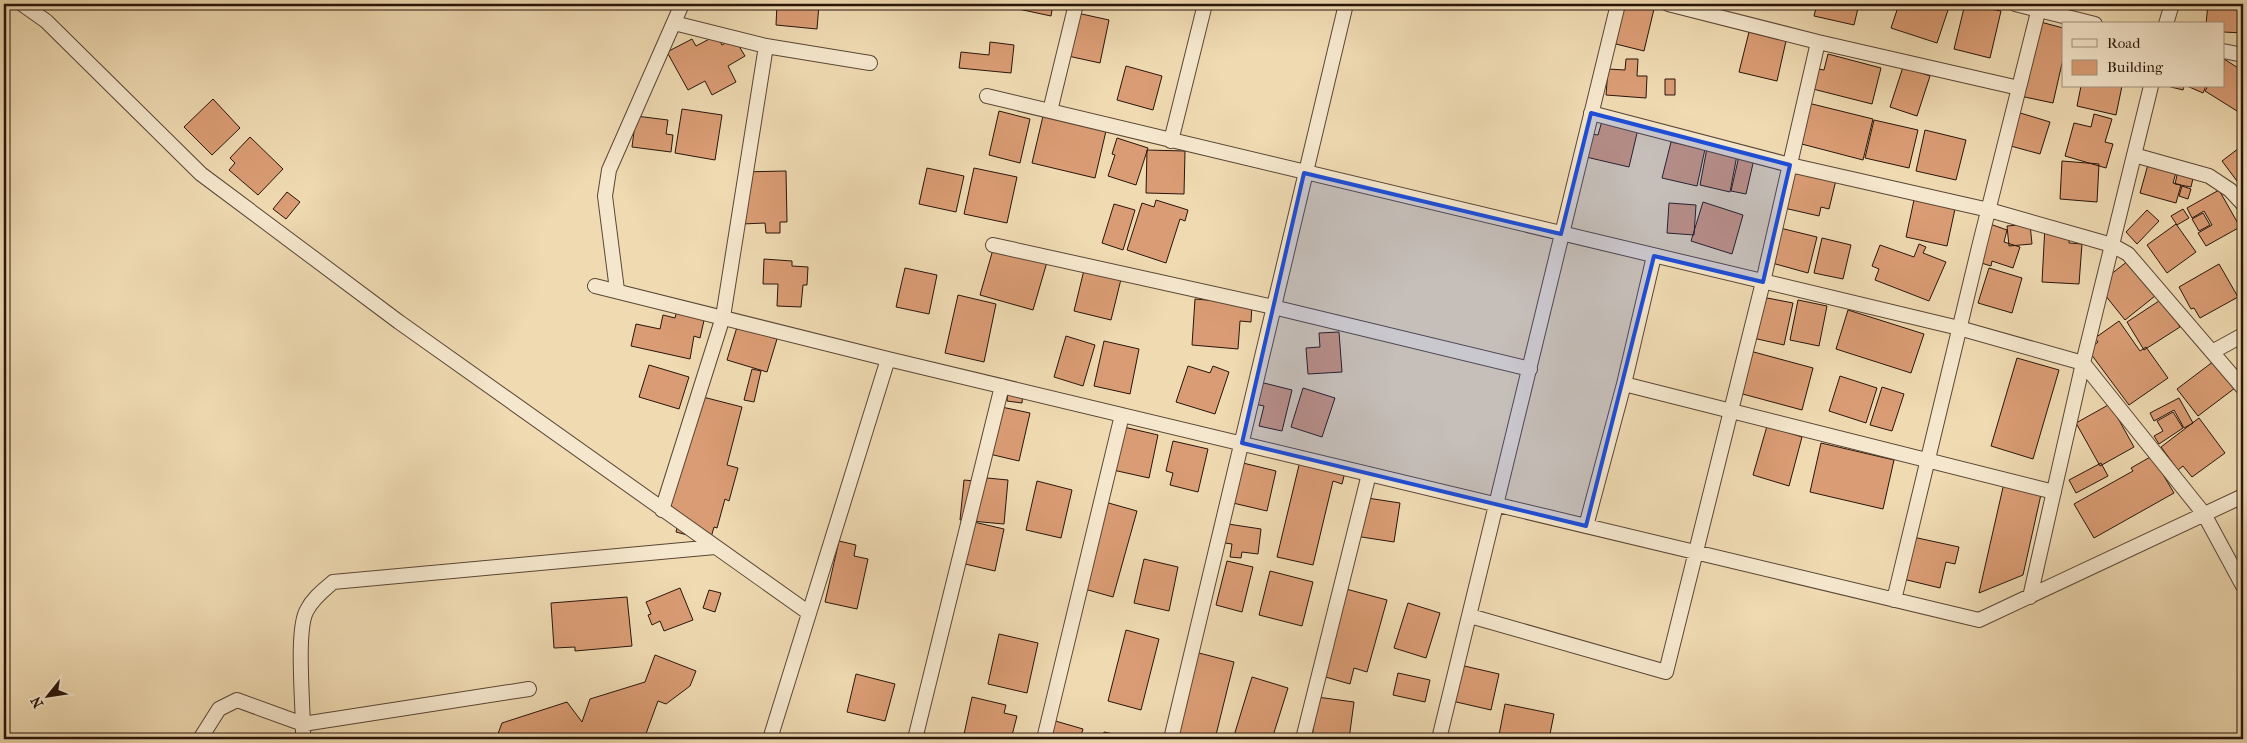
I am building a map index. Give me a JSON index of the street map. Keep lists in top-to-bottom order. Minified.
{"legend":["Road","Building"],"north":"bottom left"}
